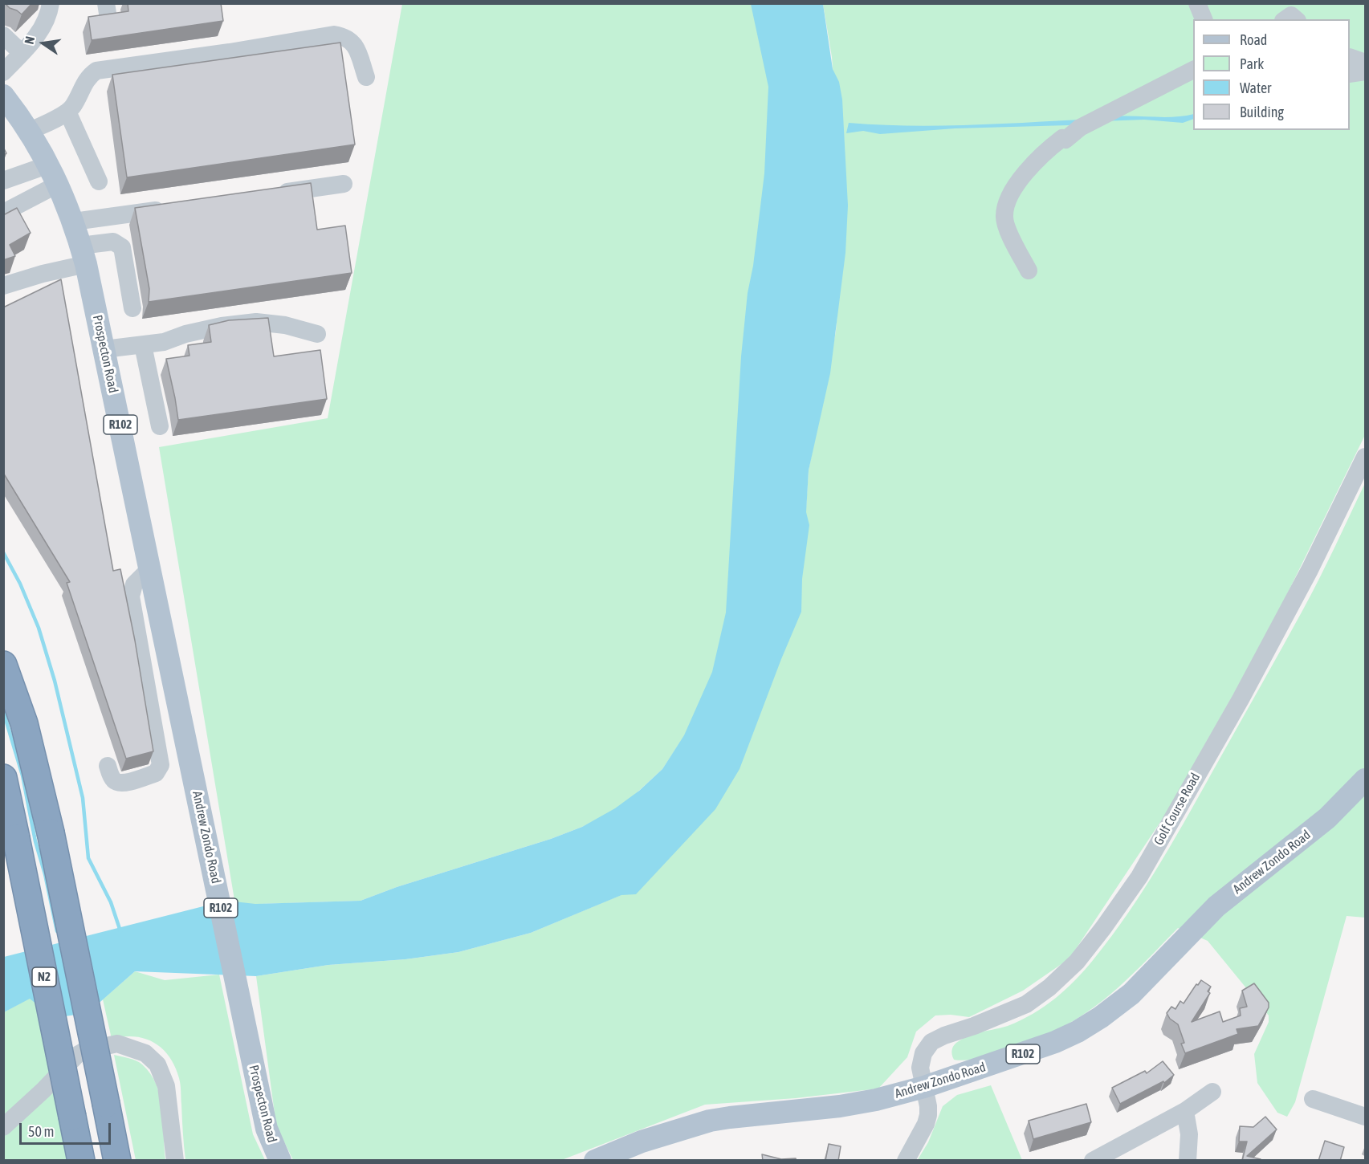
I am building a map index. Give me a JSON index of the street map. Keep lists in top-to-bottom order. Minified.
{"streets":{"highway":["N2"],"main road":["Prospecton Road","R102","Andrew Zondo Road"],"street":["Golf Course Road"]},"crossings":[["Prospecton Road","Andrew Zondo Road"],["Golf Course Road","Andrew Zondo Road"]],"legend":["Road","Park","Water","Building"],"scale_bar":"50 m","north":"left"}
